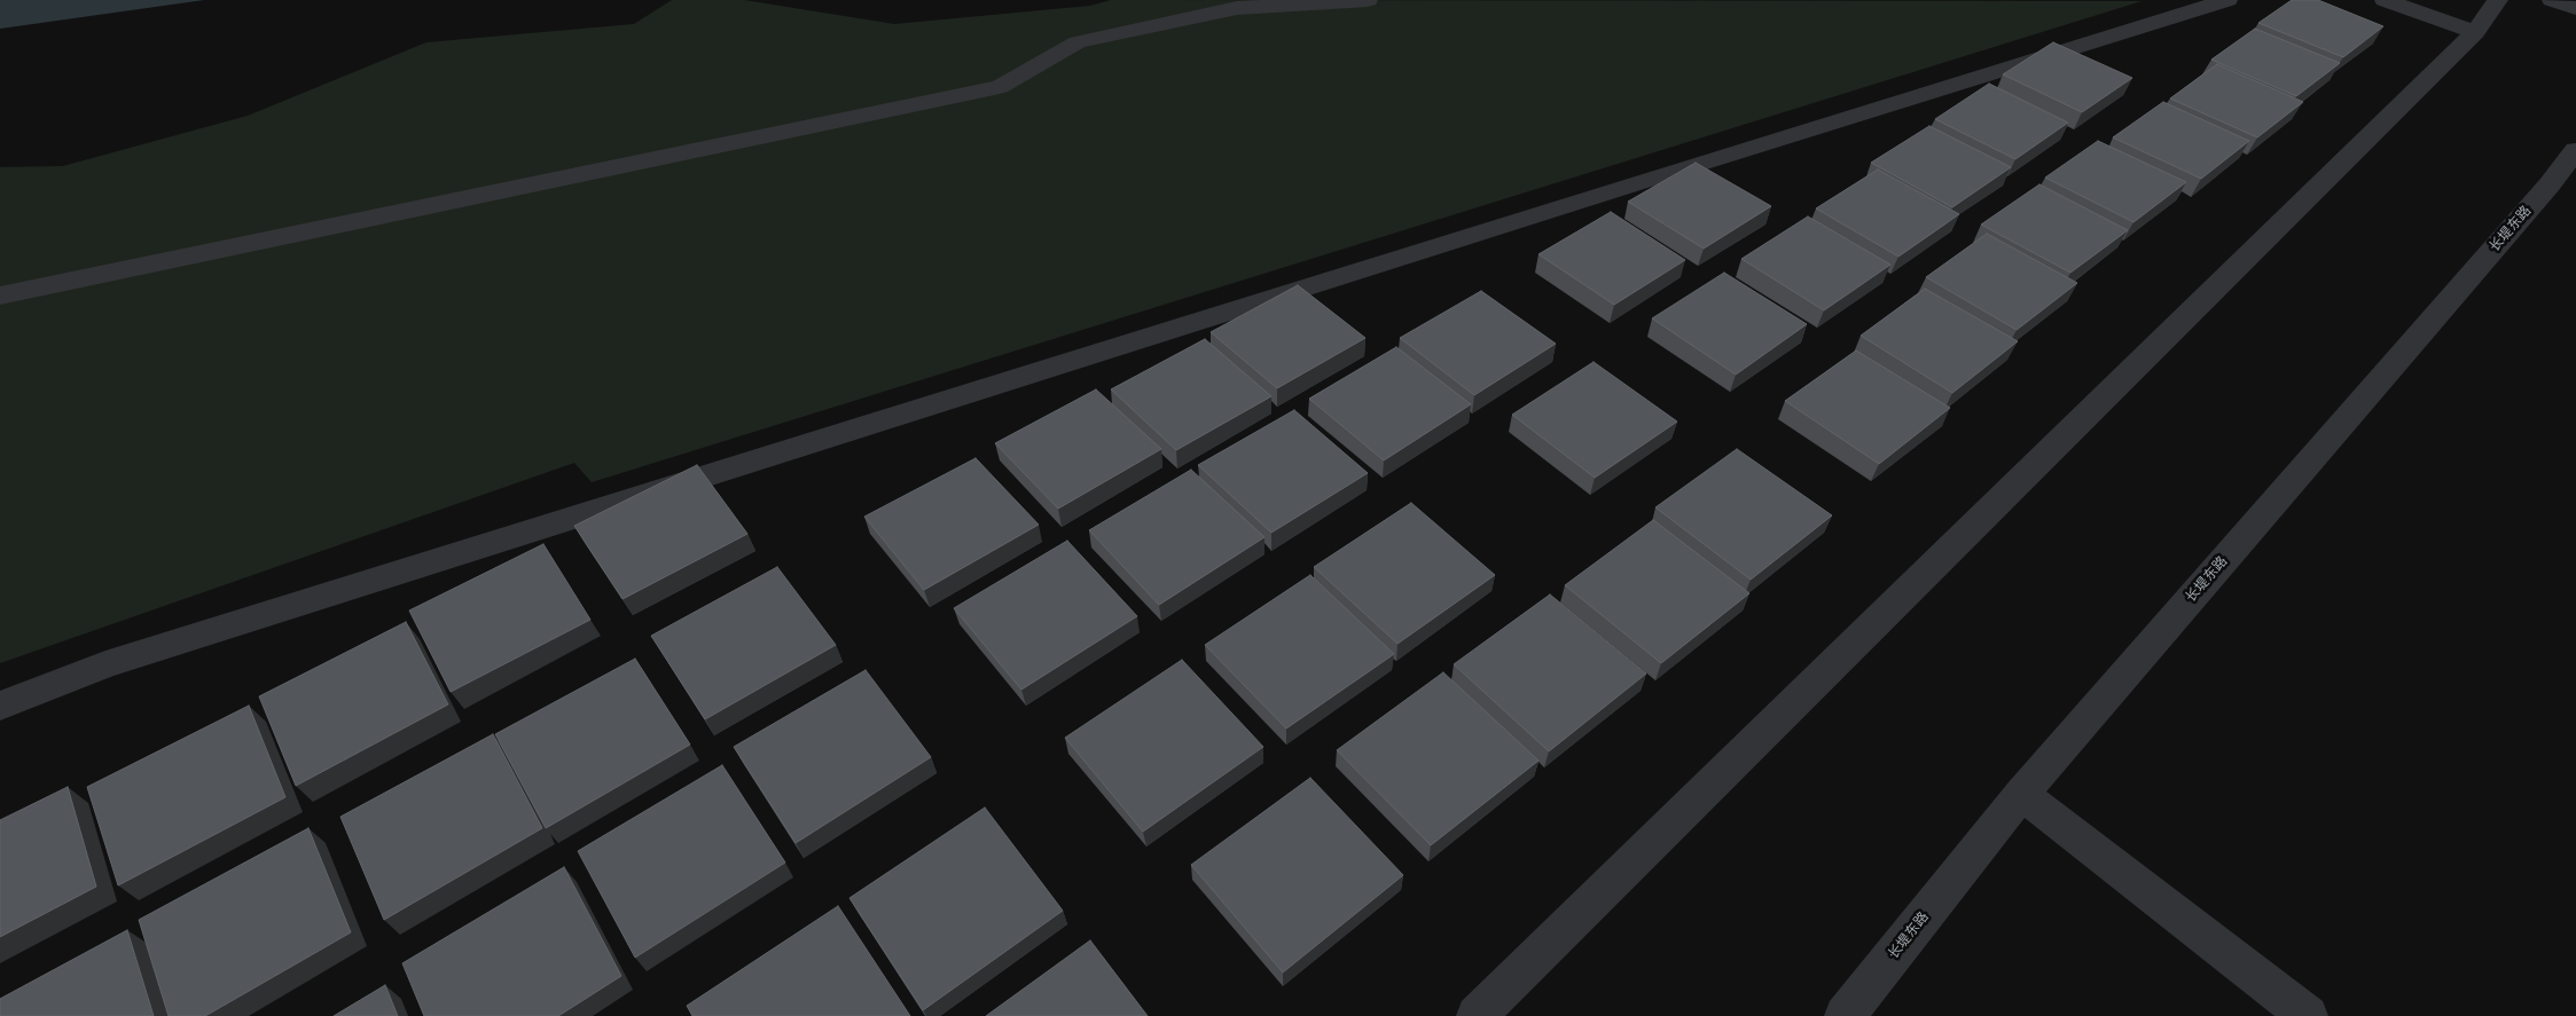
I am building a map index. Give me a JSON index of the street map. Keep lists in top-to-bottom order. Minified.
{"streets":{"street":["长堤东路"]}}
